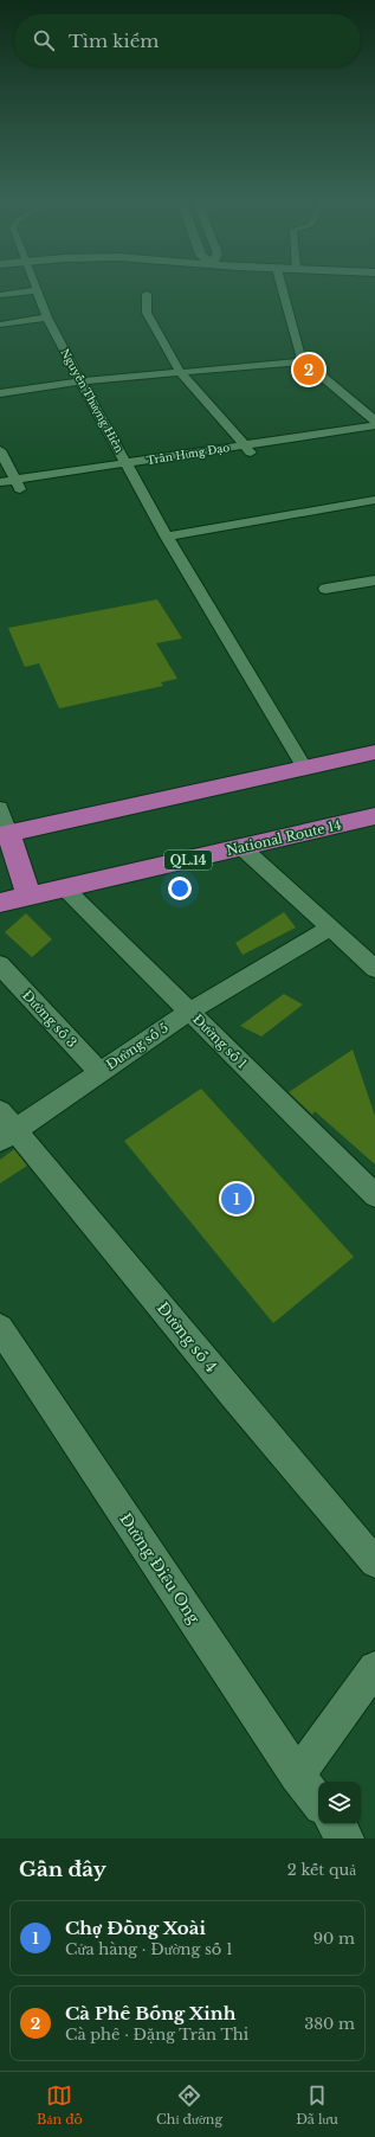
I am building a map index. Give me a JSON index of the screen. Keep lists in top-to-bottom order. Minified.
{"streets":{"highway":["National Route 14","QL.14"],"street":["Nguyễn Thượng Hiền","Trần Hưng Đạo","Đường số 3","Đường số 1","Đường số 5","Đường số 4","Đường Điểu Ong"]},"crossings":[["National Route 14","Đường số 1"],["Đường số 3","Đường số 5"],["Đường số 1","Đường số 5"],["Đường số 5","Đường số 4"]],"page":{"search":"Tìm kiếm","pins":["2","1"],"heading":["Gần đây","2 kết quả"],"list":[{"mark":"1","name":"Chợ Đồng Xoài","note":"Cửa hàng · Đường số 1","value":"90 m"},{"mark":"2","name":"Cà Phê Bống Xinh","note":"Cà phê · Đặng Trần Thi","value":"380 m"}],"nav":["Bản đồ","Chỉ đường","Đã lưu"]}}
